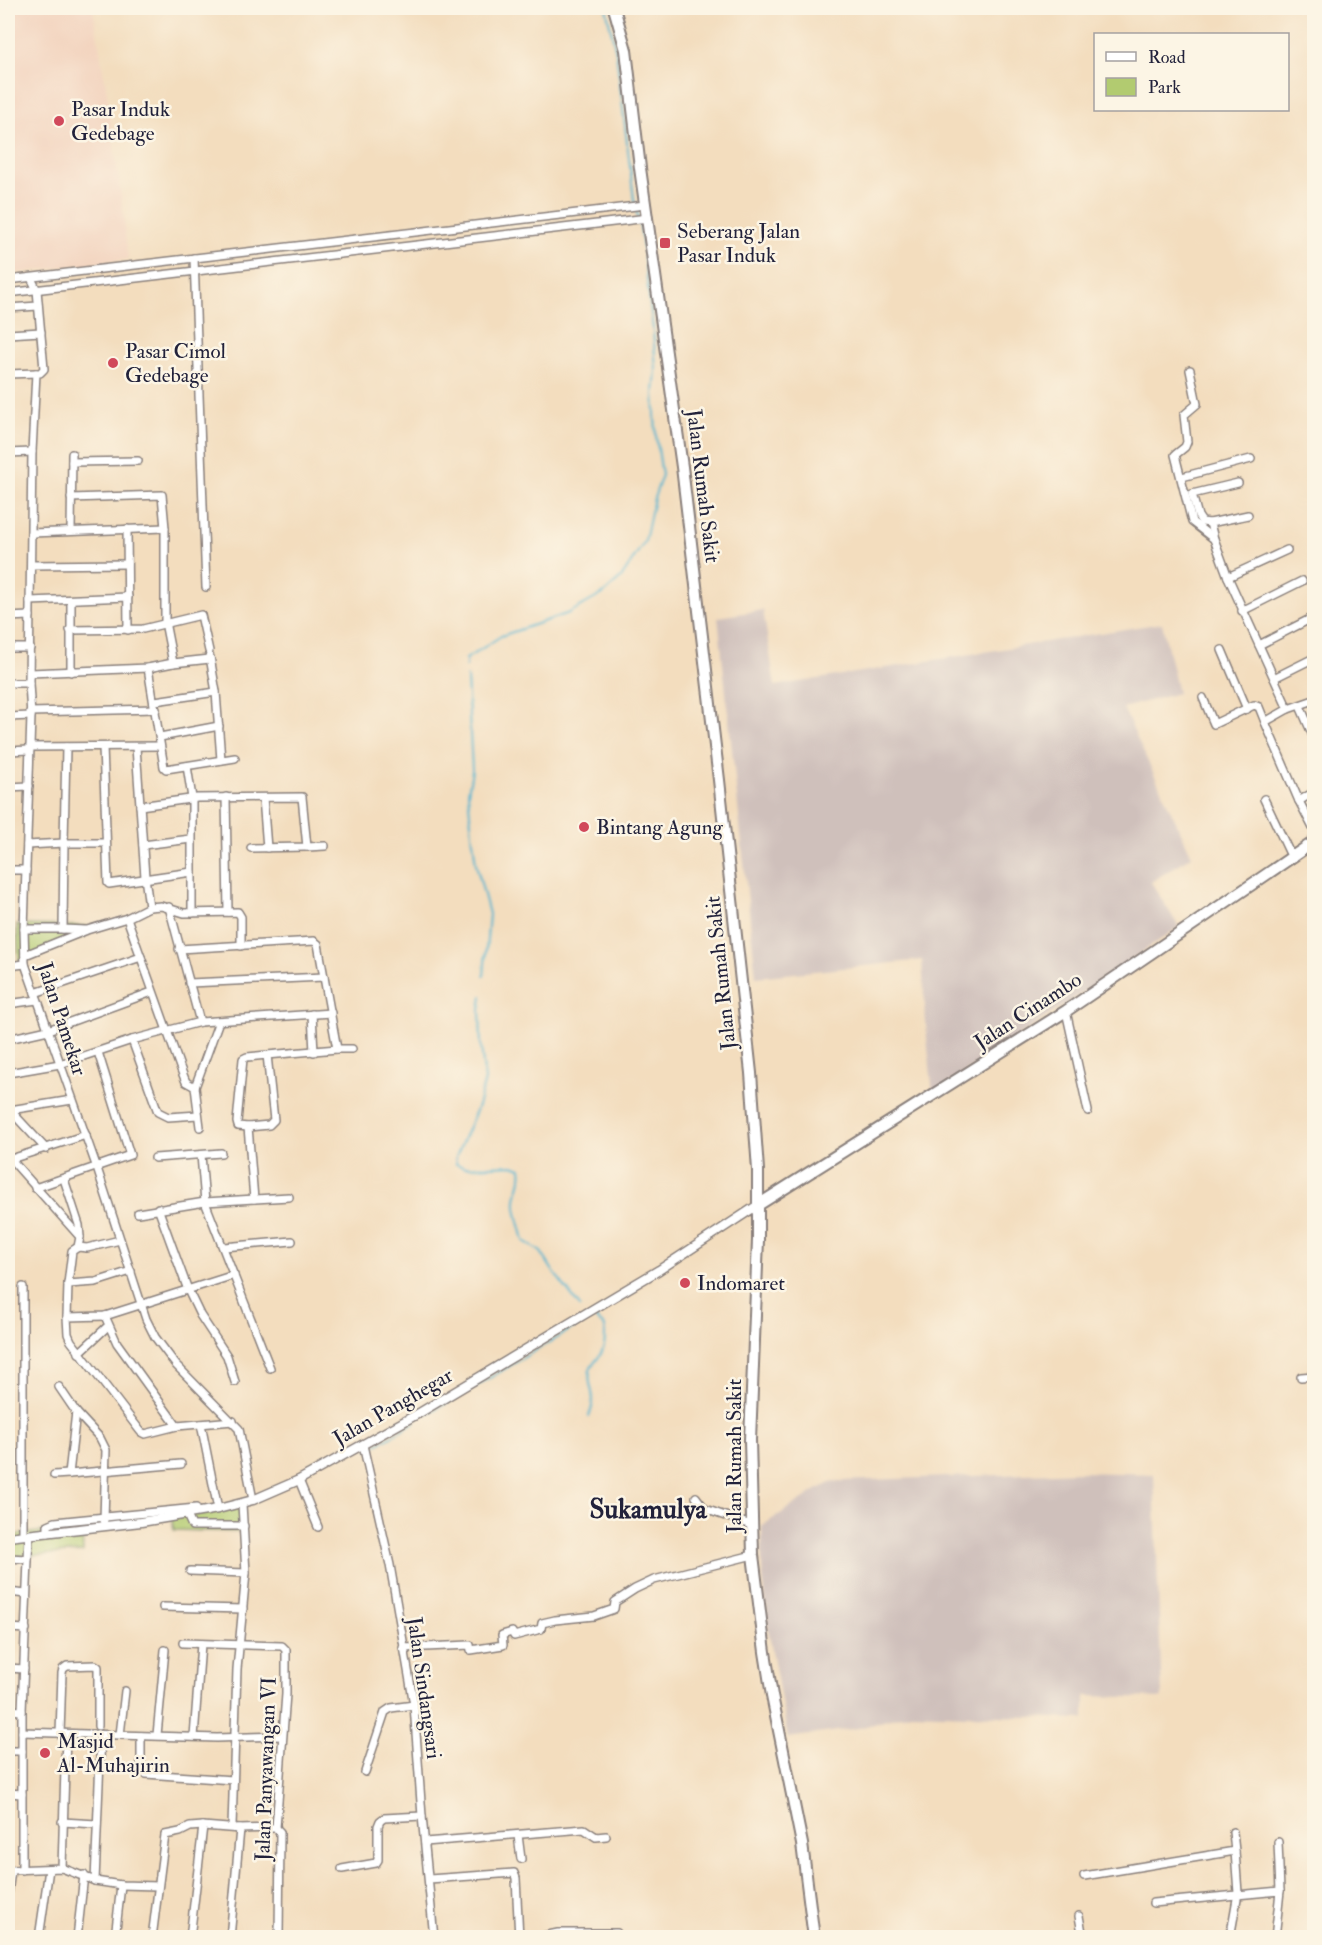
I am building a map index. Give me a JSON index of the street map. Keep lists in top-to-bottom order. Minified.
{"streets":{"main road":["Jalan Rumah Sakit","Jalan Cinambo"],"street":["Jalan Pamekar","Jalan Panghegar","Jalan Sindangsari","Jalan Panyawangan VI"]},"crossings":[["Jalan Rumah Sakit","Jalan Cinambo"],["Jalan Rumah Sakit","Jalan Panghegar"],["Jalan Cinambo","Jalan Panghegar"],["Jalan Pamekar","Jalan Panghegar"],["Jalan Panghegar","Jalan Sindangsari"]],"districts":["Sukamulya"],"places":{"other":["Pasar Induk Gedebage","Pasar Cimol Gedebage","Bintang Agung","Indomaret","Masjid Al-Muhajirin"],"transit":["Seberang Jalan Pasar Induk"]},"legend":["Road","Park"]}
